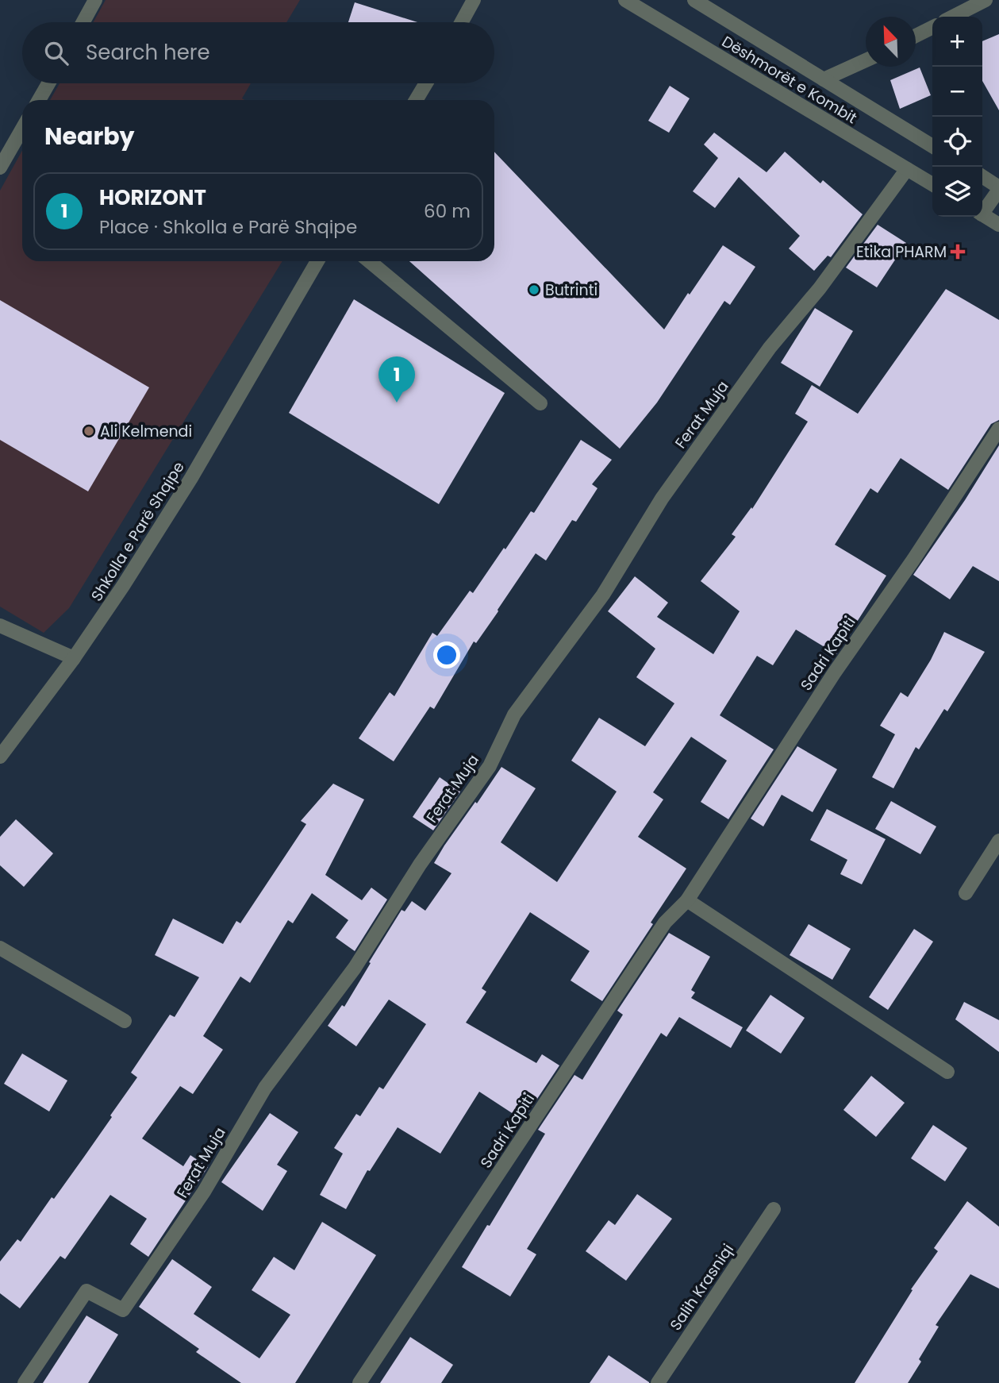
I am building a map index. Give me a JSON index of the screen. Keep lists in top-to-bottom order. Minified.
{"streets":{"street":["Dëshmorët e Kombit","Ferat Muja","Shkolla e Parë Shqipe","Sadri Kapiti","Salih Krasniqi"]},"crossings":[["Dëshmorët e Kombit","Ferat Muja"]],"places":{"health":["Etika PHARM"],"other":["Butrinti","Ali Kelmendi"]},"north":"top left","page":{"map_buttons":["+","−"],"search":"Search here","heading":"Nearby","list":[{"mark":"1","name":"HORIZONT","note":"Place · Shkolla e Parë Shqipe","value":"60 m"}],"pins":"1"}}
